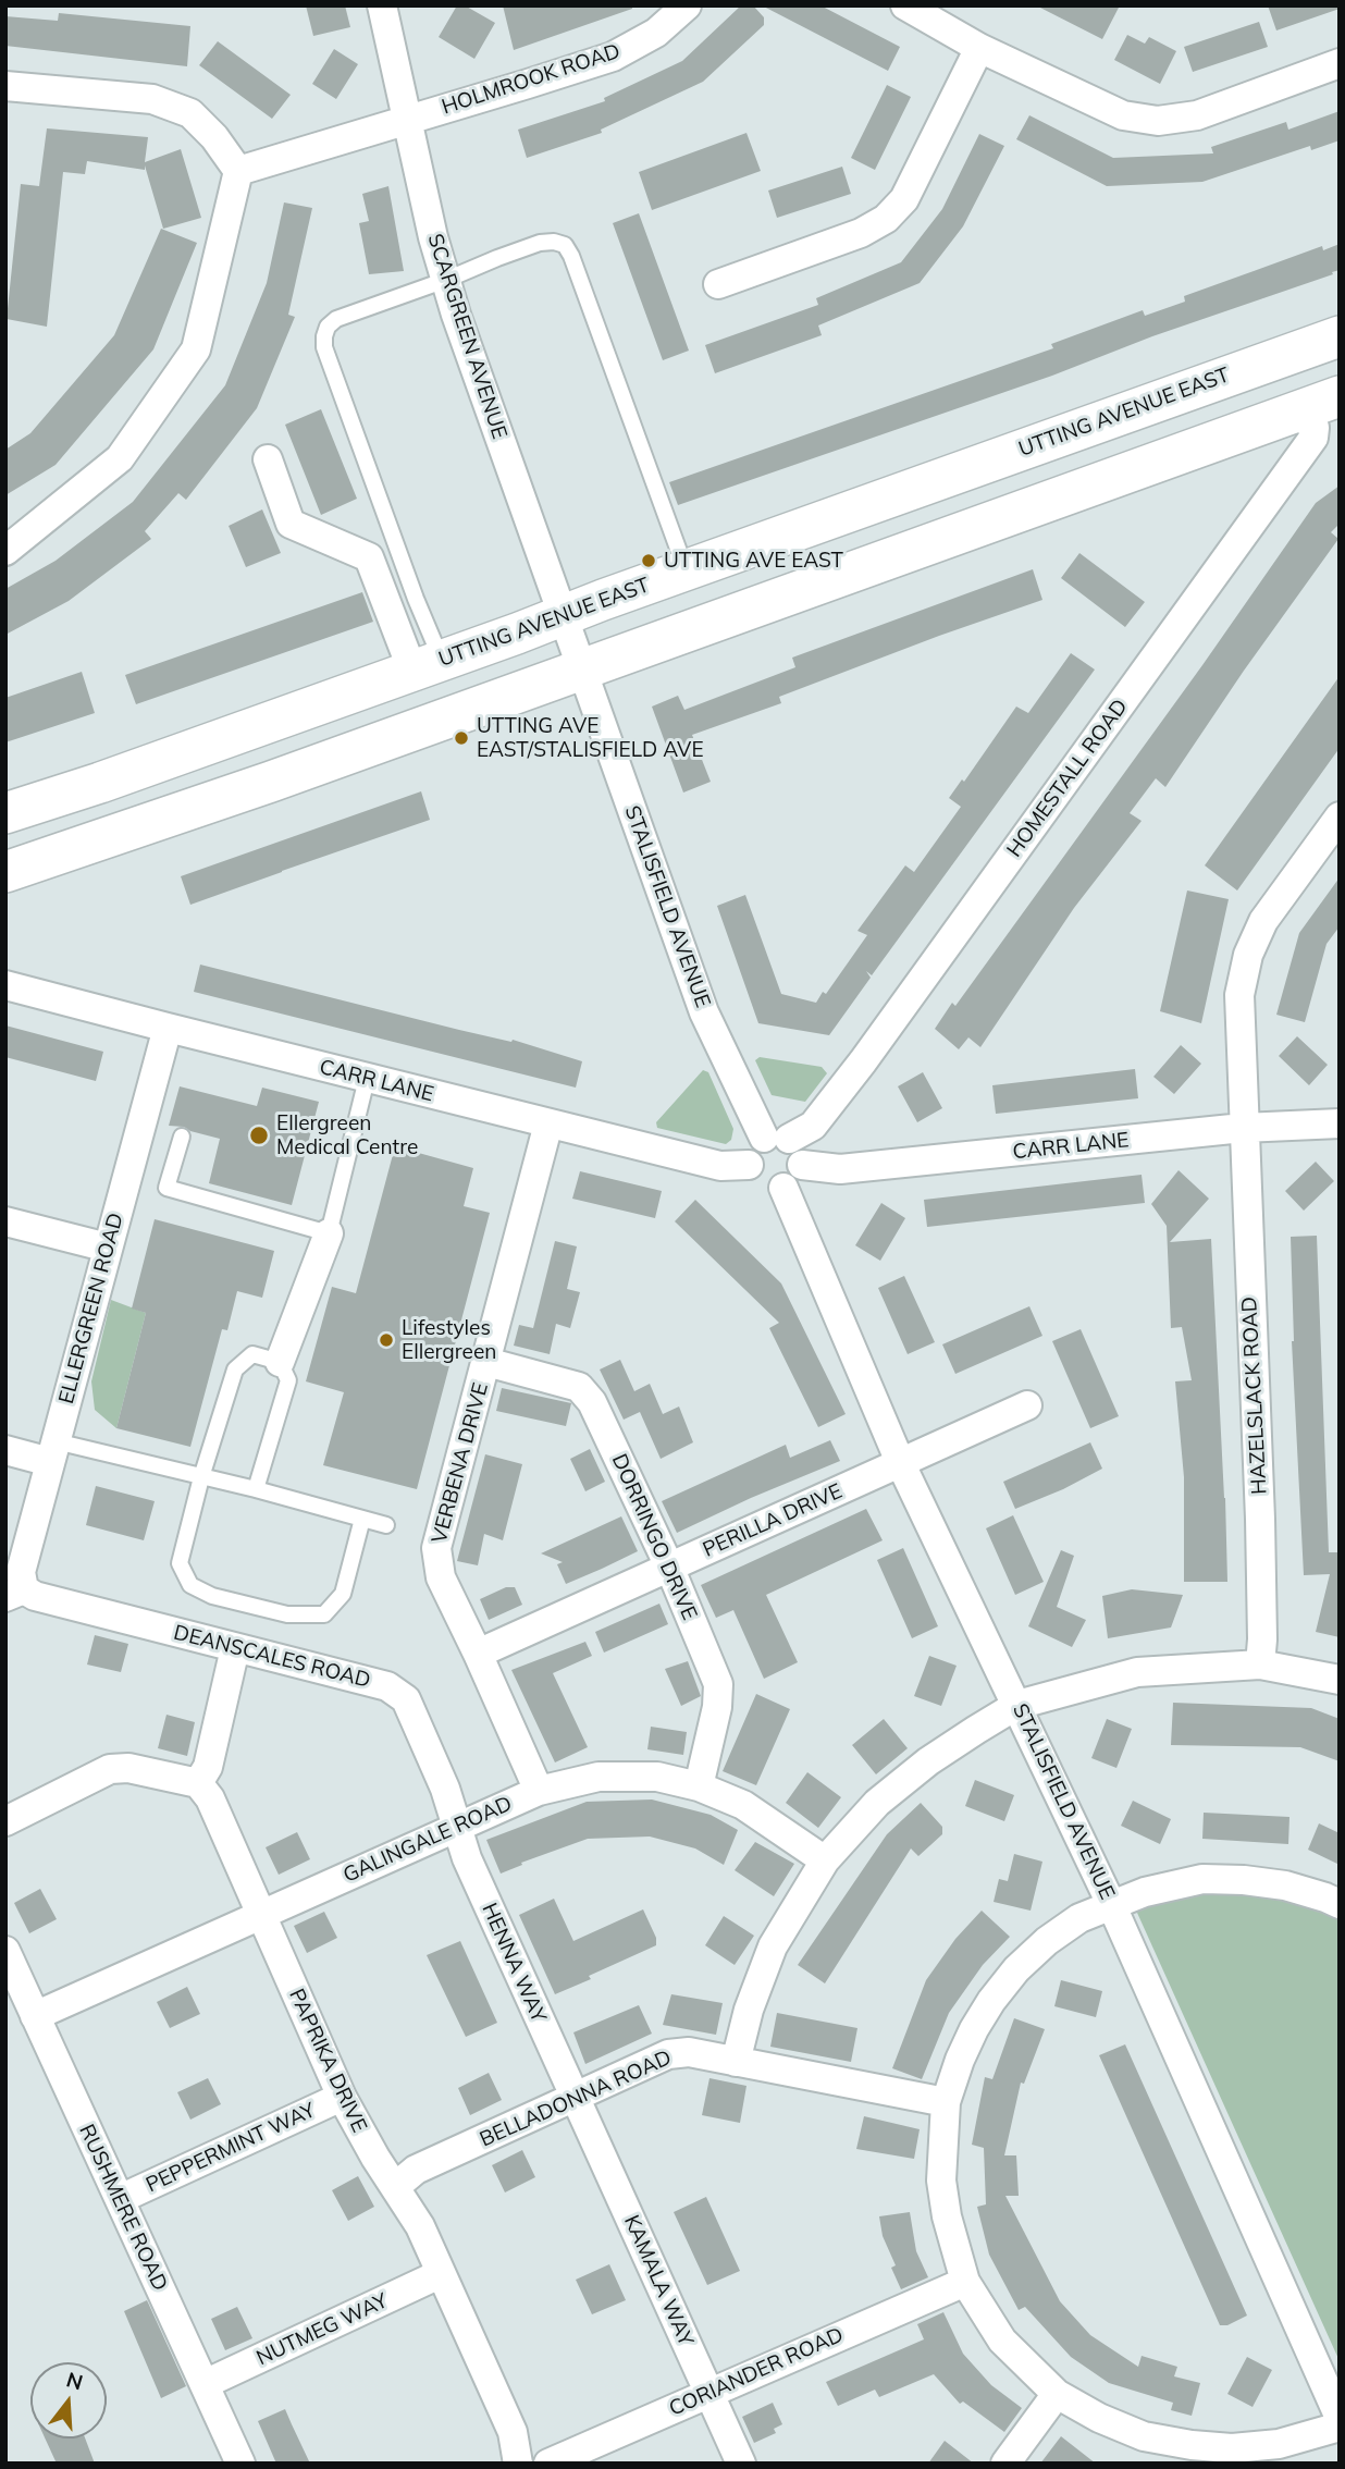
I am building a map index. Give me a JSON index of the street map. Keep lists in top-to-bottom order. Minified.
{"streets":{"street":["HOLMROOK ROAD","SCARGREEN AVENUE","UTTING AVENUE EAST","HOMESTALL ROAD","STALISFIELD AVENUE","CARR LANE","ELLERGREEN ROAD","HAZELSLACK ROAD","VERBENA DRIVE","PERILLA DRIVE","DORRINGO DRIVE","DEANSCALES ROAD","GALINGALE ROAD","HENNA WAY","PAPRIKA DRIVE","BELLADONNA ROAD","PEPPERMINT WAY","RUSHMERE ROAD","KAMALA WAY","NUTMEG WAY","CORIANDER ROAD"]},"crossings":[["HOLMROOK ROAD","SCARGREEN AVENUE"],["SCARGREEN AVENUE","UTTING AVENUE EAST"],["SCARGREEN AVENUE","STALISFIELD AVENUE"],["HOMESTALL ROAD","STALISFIELD AVENUE"],["HOMESTALL ROAD","CARR LANE"],["STALISFIELD AVENUE","CARR LANE"],["STALISFIELD AVENUE","PERILLA DRIVE"],["CARR LANE","ELLERGREEN ROAD"],["CARR LANE","HAZELSLACK ROAD"],["CARR LANE","VERBENA DRIVE"],["ELLERGREEN ROAD","DEANSCALES ROAD"],["VERBENA DRIVE","PERILLA DRIVE"],["VERBENA DRIVE","DORRINGO DRIVE"],["VERBENA DRIVE","GALINGALE ROAD"],["PERILLA DRIVE","DORRINGO DRIVE"],["DORRINGO DRIVE","GALINGALE ROAD"],["DEANSCALES ROAD","GALINGALE ROAD"],["DEANSCALES ROAD","HENNA WAY"],["GALINGALE ROAD","HENNA WAY"],["GALINGALE ROAD","PAPRIKA DRIVE"],["GALINGALE ROAD","RUSHMERE ROAD"],["HENNA WAY","BELLADONNA ROAD"],["HENNA WAY","KAMALA WAY"],["PAPRIKA DRIVE","BELLADONNA ROAD"],["PAPRIKA DRIVE","PEPPERMINT WAY"],["PAPRIKA DRIVE","NUTMEG WAY"],["BELLADONNA ROAD","KAMALA WAY"],["PEPPERMINT WAY","RUSHMERE ROAD"],["RUSHMERE ROAD","NUTMEG WAY"],["KAMALA WAY","CORIANDER ROAD"]],"places":["UTTING AVE EAST","UTTING AVE EAST/STALISFIELD AVE","Ellergreen Medical Centre","Lifestyles Ellergreen"],"north":"top"}
